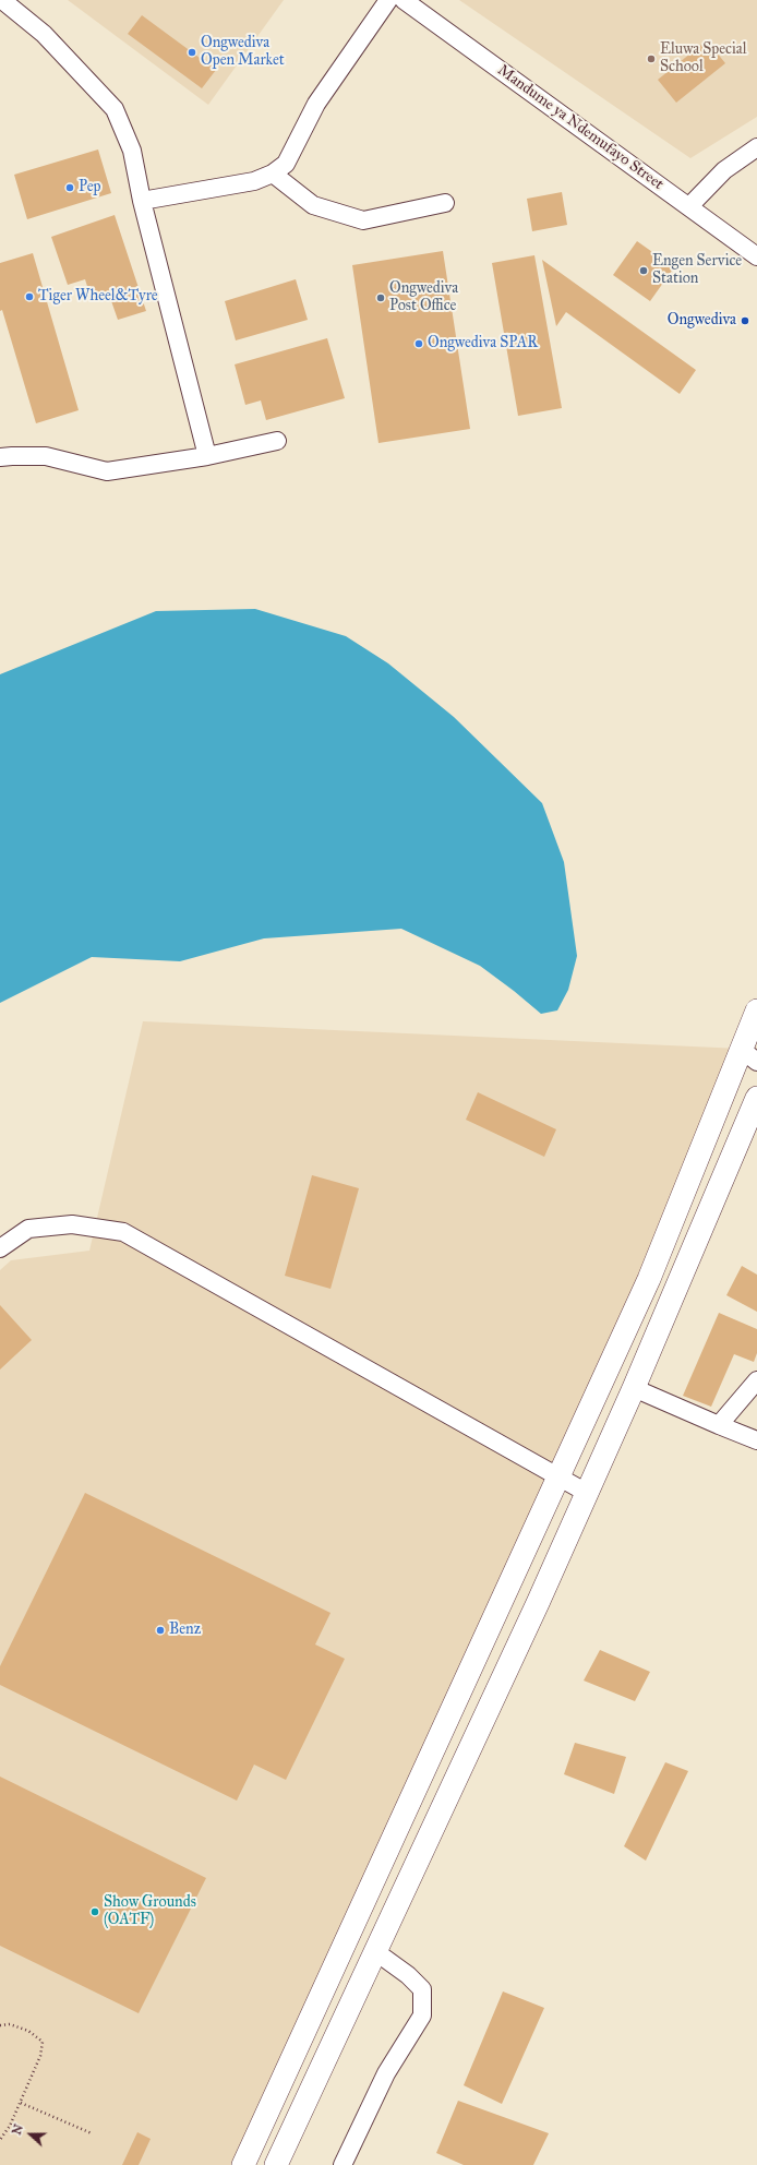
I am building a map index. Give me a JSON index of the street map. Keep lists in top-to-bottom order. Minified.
{"streets":{"street":["Mandume ya Ndemufayo Street"]},"places":["Ongwediva Open Market","Eluwa Special School","Pep","Engen Service Station","Tiger Wheel&Tyre","Ongwediva Post Office","Ongwediva","Ongwediva SPAR","Benz","Show Grounds (OATF)"],"north":"left"}
